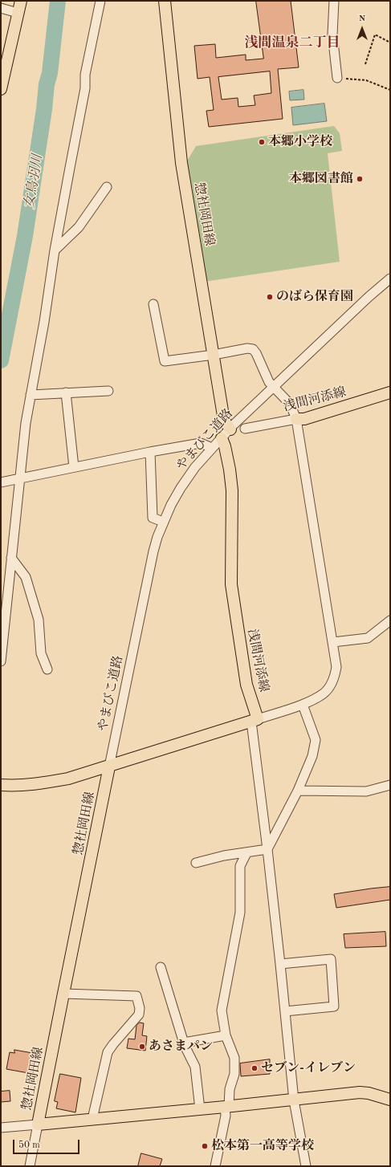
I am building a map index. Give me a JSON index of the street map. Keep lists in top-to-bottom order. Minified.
{"streets":{"main road":["惣社岡田線","浅間河添線"],"street":["やまびこ道路"]},"crossings":[["惣社岡田線","やまびこ道路"],["浅間河添線","やまびこ道路"]],"districts":["浅間温泉二丁目"],"water":["女鳥羽川"],"places":["本郷小学校","本郷図書館","のばら保育園","あさまパン","セブン-イレブン","松本第一高等学校"],"scale_bar":"50 m","north":"top"}
